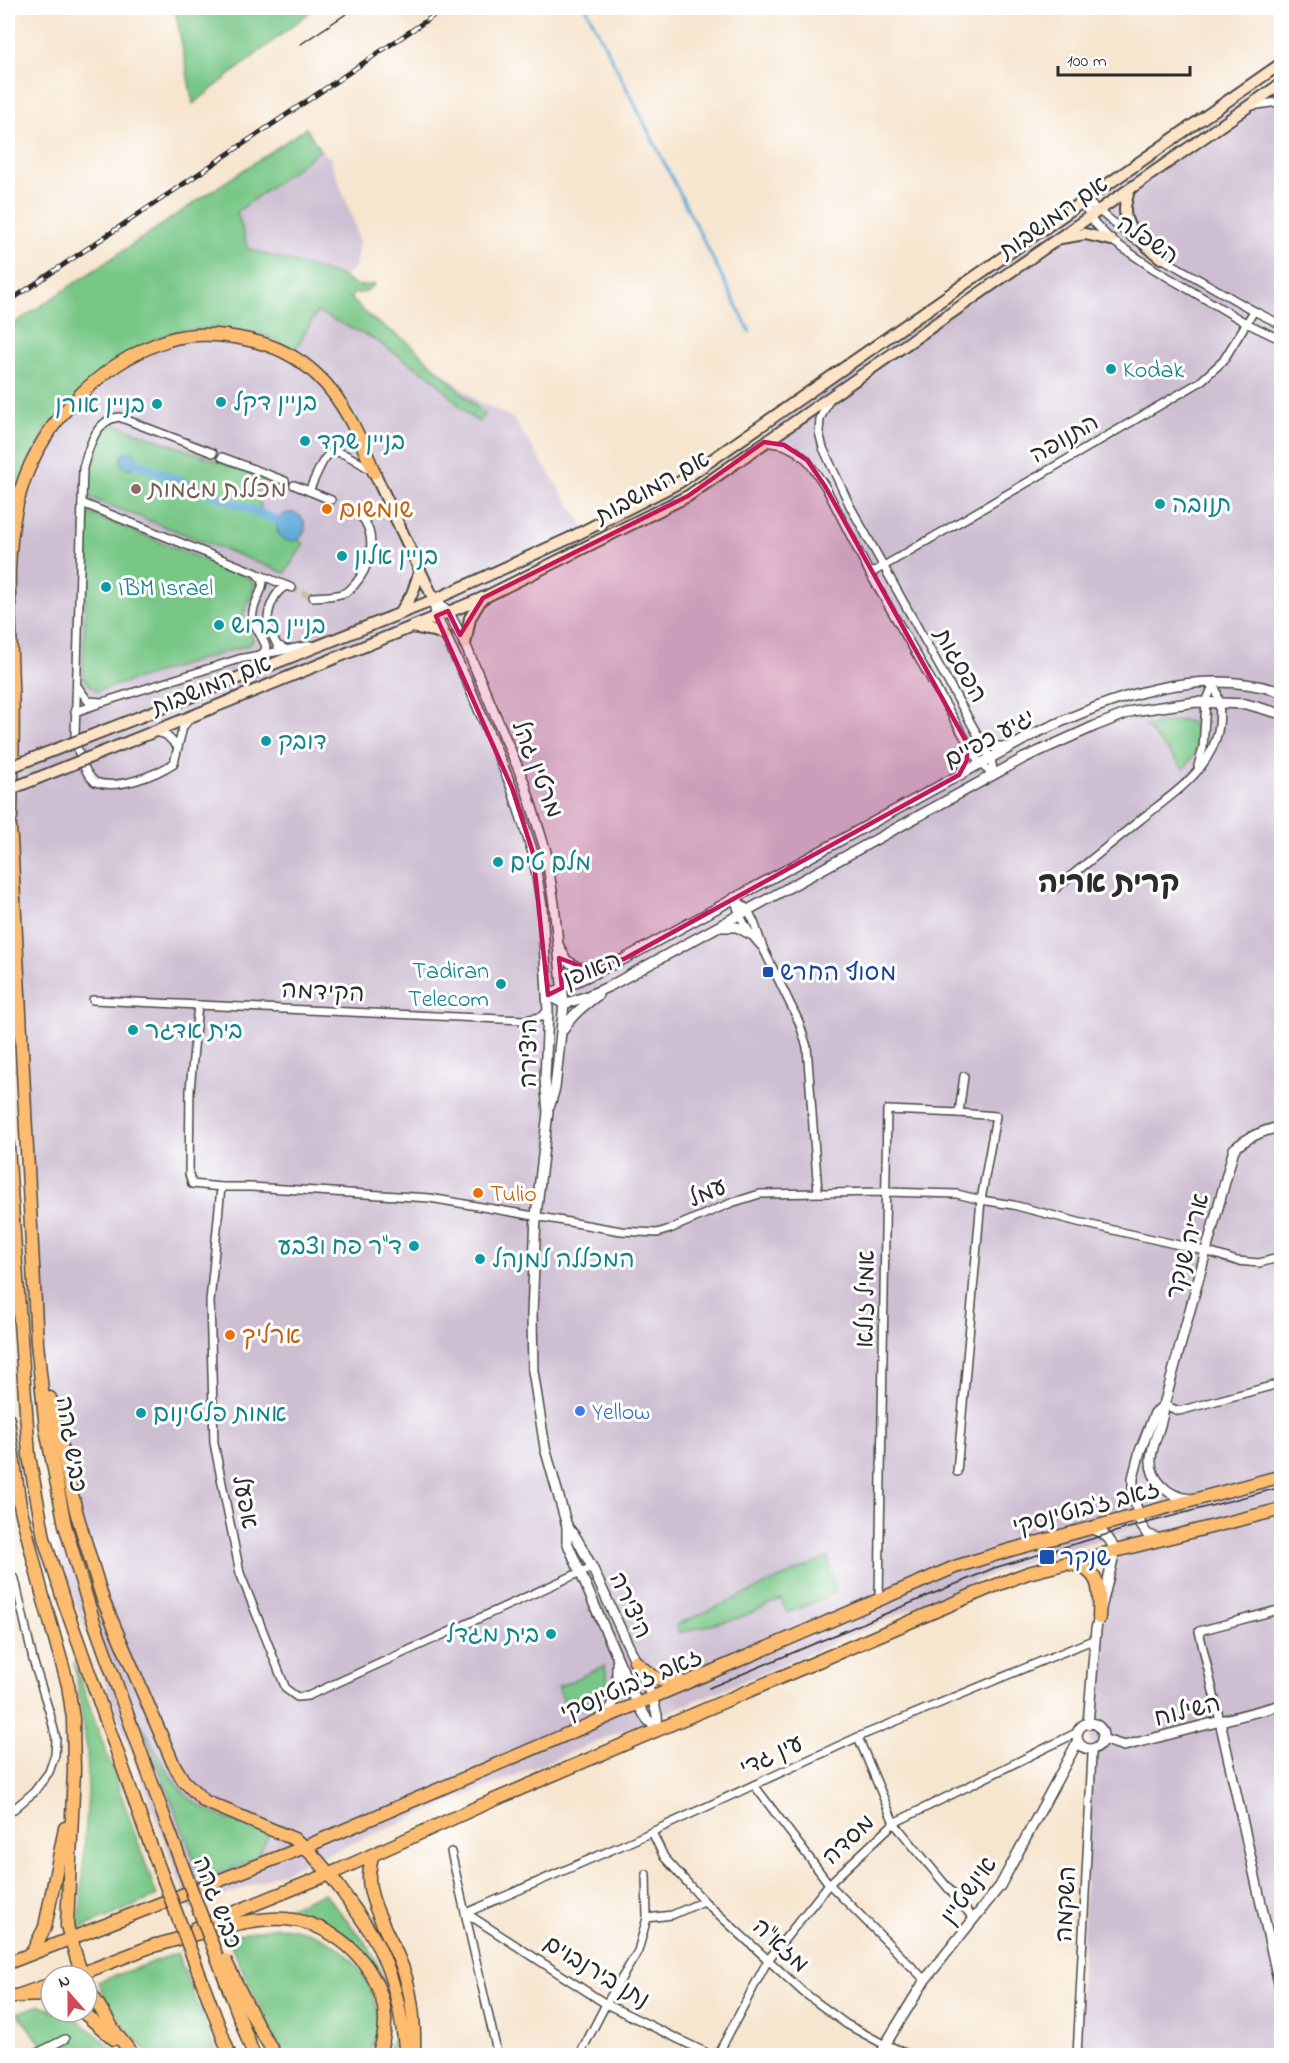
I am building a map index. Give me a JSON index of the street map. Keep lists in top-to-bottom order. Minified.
{"streets":{"main road":["אם המושבות","מרטין גהל","כביש גהה","זאב ז'בוטינסקי"],"street":["השפלה","התנופה","הפסגות","יגיע כפיים","האופן","הקידמה","היצירה","עמל","אריה שנקר","אמיל זולא","אפעל","השילוח","עין גדי","מסדה","אינשטיין","השקמה","מזא\"ה","נתן בירנבוים"]},"crossings":[["אם המושבות","השפלה"],["אם המושבות","הפסגות"],["אם המושבות","מרטין גהל"],["השפלה","התנופה"],["התנופה","הפסגות"],["הפסגות","יגיע כפיים"],["יגיע כפיים","האופן"],["מרטין גהל","האופן"],["מרטין גהל","היצירה"],["האופן","היצירה"],["הקידמה","היצירה"],["היצירה","עמל"],["היצירה","אפעל"],["היצירה","זאב ז'בוטינסקי"],["עמל","אריה שנקר"],["עמל","אמיל זולא"],["עמל","אפעל"],["אריה שנקר","זאב ז'בוטינסקי"],["אמיל זולא","זאב ז'בוטינסקי"],["השילוח","מסדה"],["השילוח","אינשטיין"],["עין גדי","מזא\"ה"],["עין גדי","נתן בירנבוים"],["מסדה","אינשטיין"],["מסדה","מזא\"ה"],["אינשטיין","מזא\"ה"]],"districts":["קרית אריה"],"places":{"other":["Kodak","בניין דקל","בניין אורן","בניין שקד","מכללת מגמות","תנובה","שומשום","בניין אלון","IBM Israel","בניין ברוש","דובק","מלם טים","Tadiran Telecom","בית אדגר","Tulio","ד\"ר פח וצבע","המכללה למנהל","ארליך","Yellow","אמות פלטינום","בית מגדל"],"transit":["מסוף החרש","שנקר"]},"scale_bar":"100 m","north":"top"}
